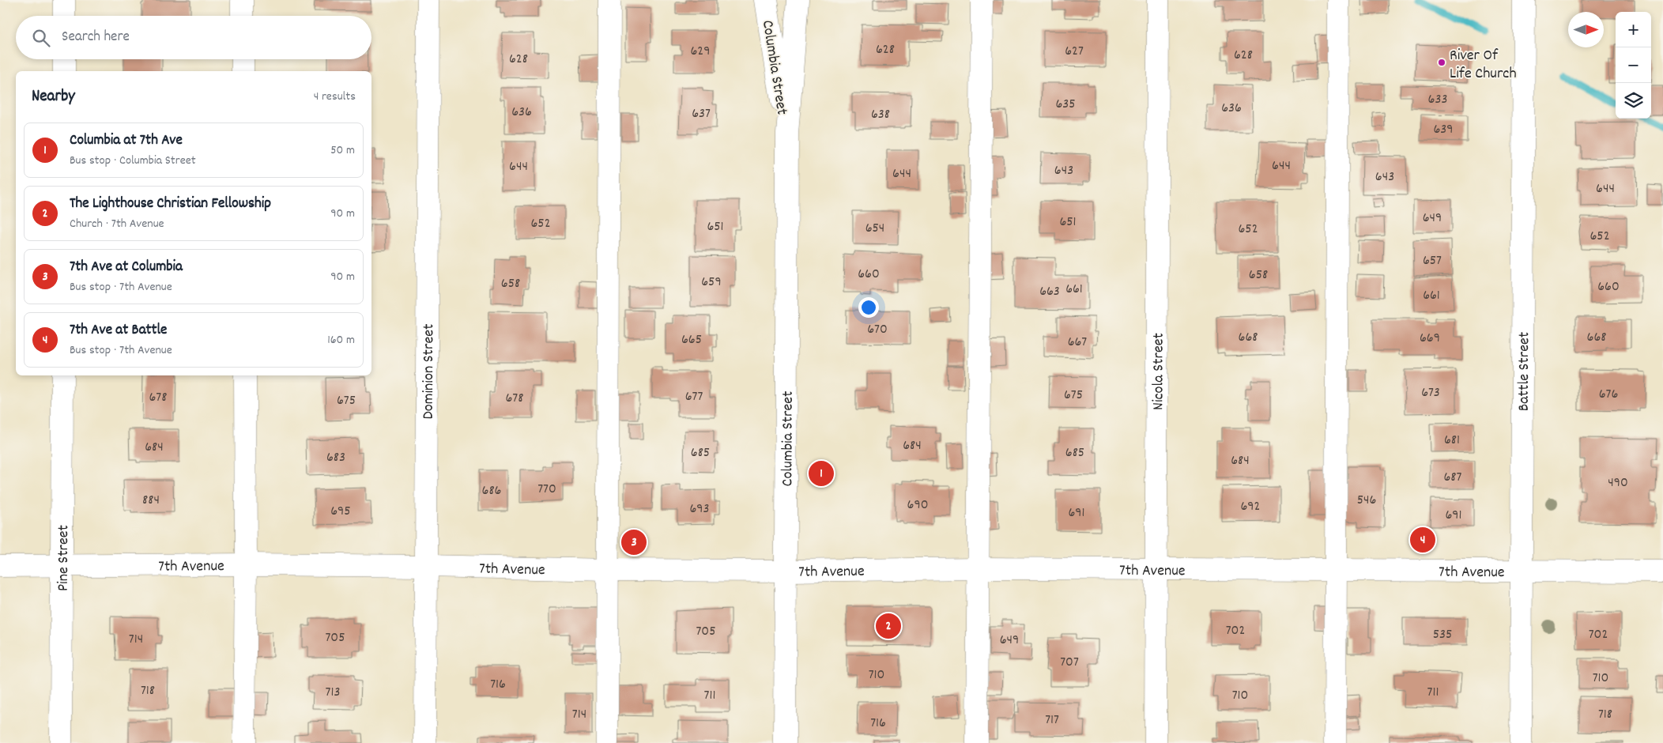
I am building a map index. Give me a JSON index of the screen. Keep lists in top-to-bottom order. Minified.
{"streets":{"street":["Columbia Street","Dominion Street","Nicola Street","Battle Street","Pine Street","7th Avenue"]},"crossings":[["Columbia Street","7th Avenue"],["Dominion Street","7th Avenue"],["Nicola Street","7th Avenue"],["Battle Street","7th Avenue"],["Pine Street","7th Avenue"]],"places":["River Of Life Church"],"house_numbers":["628","629","627","628","628","633","635","636","636","637","638","639","644","644","643","644","643","644","649","651","652","651","654","652","652","657","660","658","659","658","660","661","663","661","670","668","668","669","665","667","673","676","675","677","678","678","675","681","684","684","685","685","683","684","687","490","770","686","884","546","690","692","693","695","691","691","702","705","535","702","705","714","649","707","710","710","716","718","713","711","711","710","714","718","717","716"],"north":"right","page":{"map_buttons":["+","−"],"search":"Search here","heading":["Nearby","4 results"],"list":[{"mark":"1","name":"Columbia at 7th Ave","note":"Bus stop · Columbia Street","value":"50 m"},{"mark":"2","name":"The Lighthouse Christian Fellowship","note":"Church · 7th Avenue","value":"90 m"},{"mark":"3","name":"7th Ave at Columbia","note":"Bus stop · 7th Avenue","value":"90 m"},{"mark":"4","name":"7th Ave at Battle","note":"Bus stop · 7th Avenue","value":"160 m"}],"pins":["1","4","3","2"]}}
